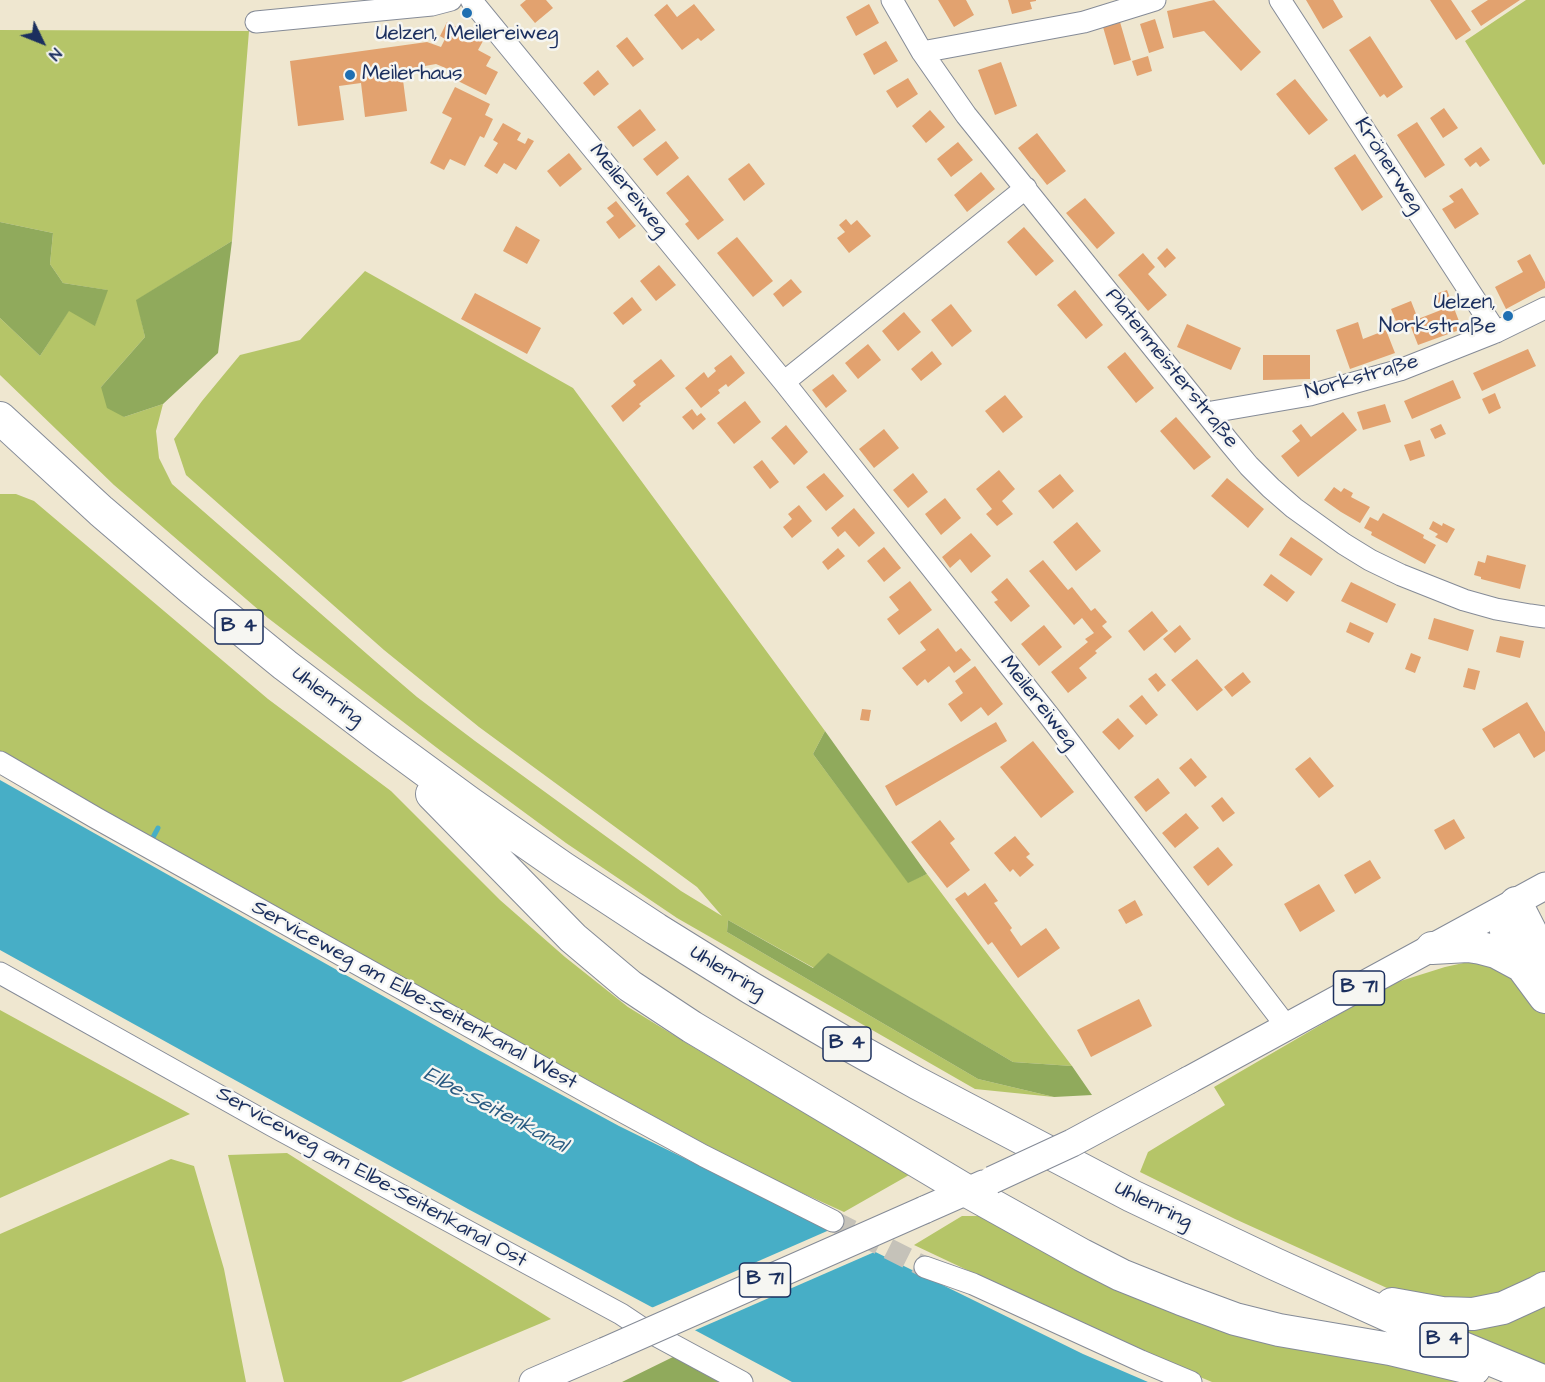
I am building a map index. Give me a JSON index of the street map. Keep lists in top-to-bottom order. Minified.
{"streets":{"highway":["B 4","Uhlenring"],"main road":["B 71"],"street":["Krönerweg","Meilereiweg","Platenmeisterstraße","Norkstraße","Serviceweg am Elbe-Seitenkanal West","Serviceweg am Elbe-Seitenkanal Ost"]},"crossings":[["Krönerweg","Norkstraße"],["Meilereiweg","B 71"],["Platenmeisterstraße","Norkstraße"]],"water":["Elbe-Seitenkanal"],"places":["Uelzen, Meilereiweg","Meilerhaus","Uelzen, Norkstraße"],"north":"bottom right"}
